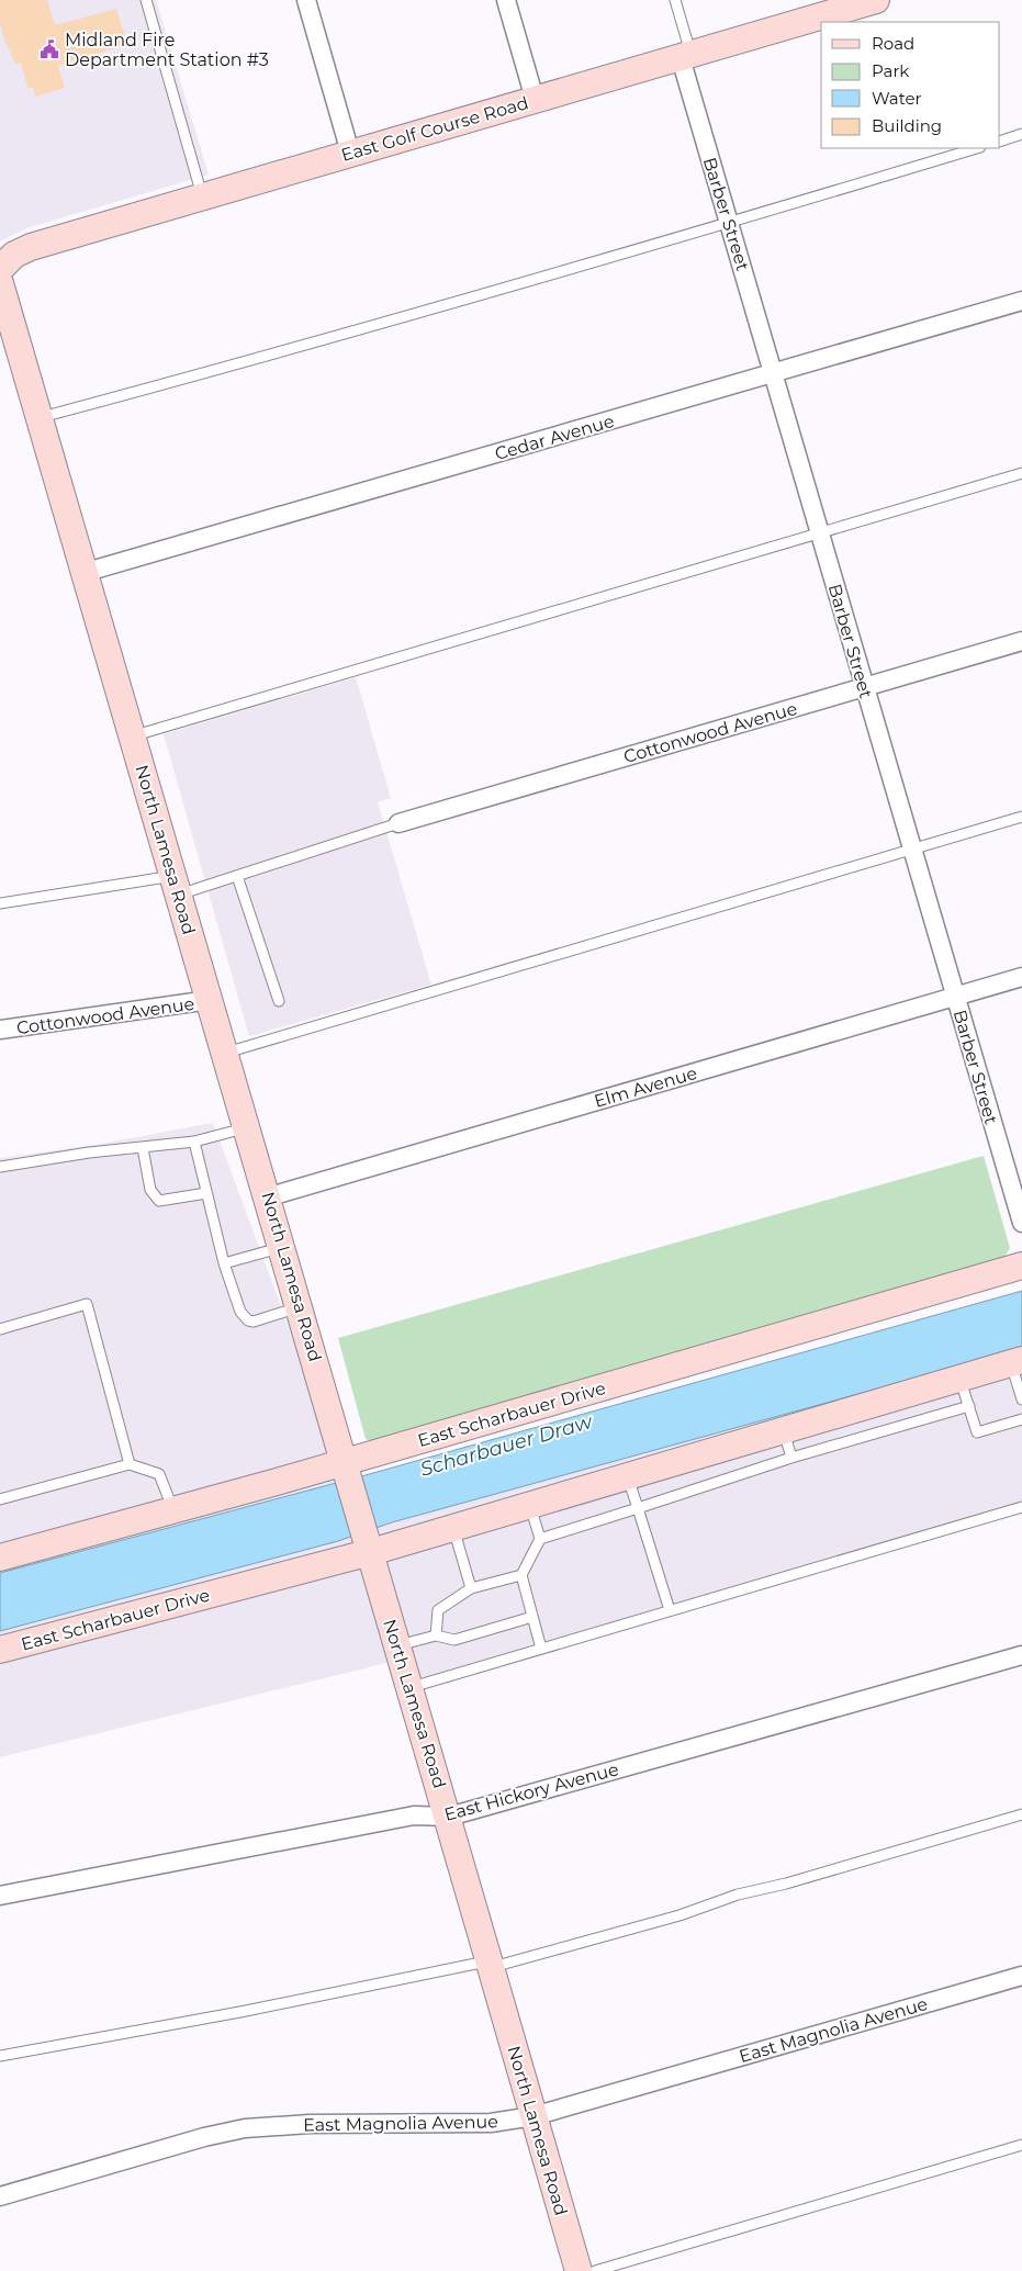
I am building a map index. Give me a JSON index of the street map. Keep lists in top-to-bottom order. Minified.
{"streets":{"main road":["East Golf Course Road","North Lamesa Road","East Scharbauer Drive"],"street":["Barber Street","Cedar Avenue","Cottonwood Avenue","Elm Avenue","East Hickory Avenue","East Magnolia Avenue"]},"crossings":[["East Golf Course Road","Barber Street"],["Barber Street","Cedar Avenue"],["Barber Street","Cottonwood Avenue"],["Barber Street","Elm Avenue"],["Cedar Avenue","North Lamesa Road"],["Cottonwood Avenue","North Lamesa Road"],["North Lamesa Road","Elm Avenue"],["North Lamesa Road","East Scharbauer Drive"],["North Lamesa Road","East Hickory Avenue"],["North Lamesa Road","East Magnolia Avenue"]],"water":["Scharbauer Draw"],"places":{"public building":["Midland Fire Department Station #3"]},"legend":["Road","Park","Water","Building"]}
